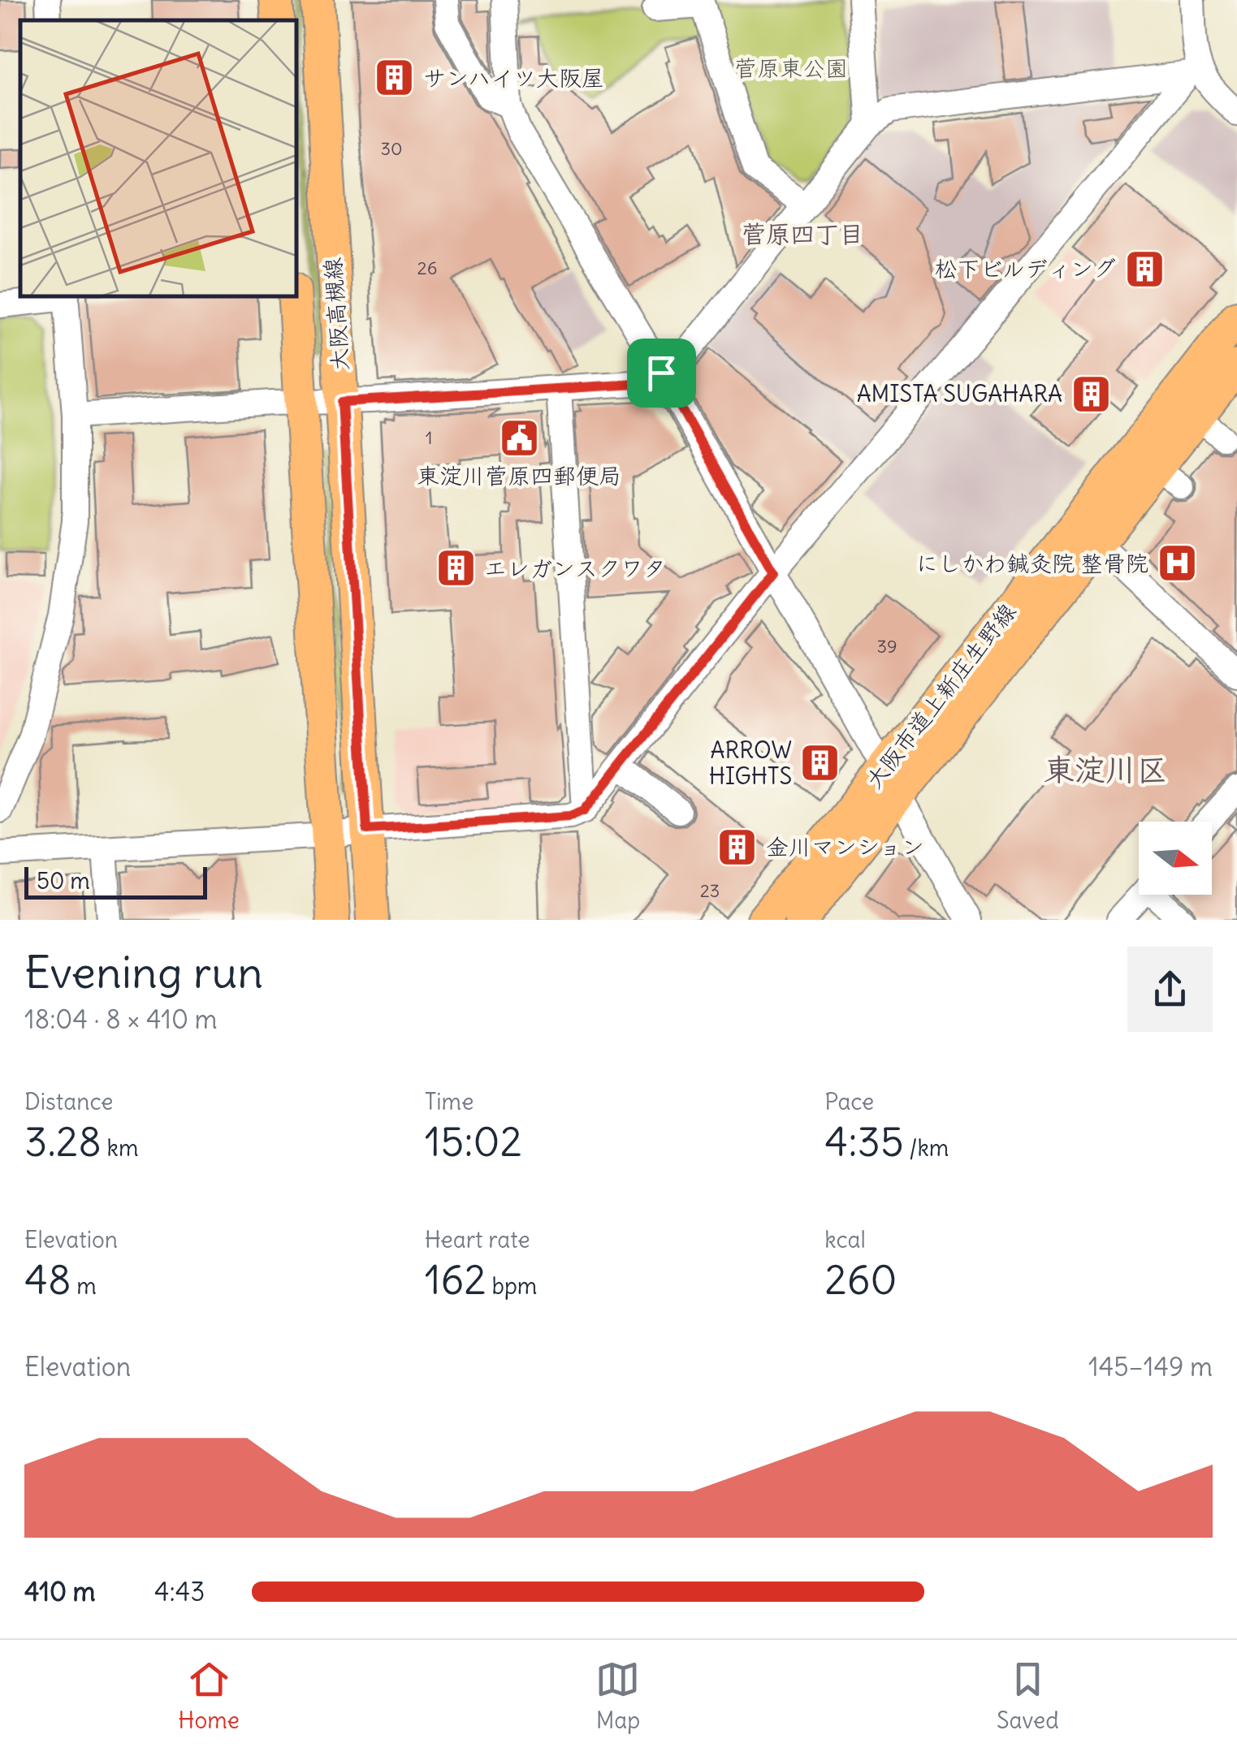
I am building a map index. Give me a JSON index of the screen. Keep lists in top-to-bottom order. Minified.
{"streets":{"main road":["大阪高槻線","大阪市道上新庄生野線"]},"districts":["菅原四丁目","東淀川区"],"parks":["菅原東公園"],"places":{"building":["サンハイツ大阪屋","松下ビルディング","AMISTA SUGAHARA","エレガンスクワタ","ARROW HIGHTS","金川マンション"],"public building":["東淀川菅原四郵便局"],"hospital":["にしかわ鍼灸院 整骨院"]},"house_numbers":["30","26","1","39","23"],"scale_bar":"50 m","north":"right","page":{"scale":"50 m","heading":["Evening run","18:04 · 8 × 410 m"],"stats":[["Distance","3.28 km"],["Time","15:02"],["Pace","4:35 /km"],["Elevation","48 m"],["Heart rate","162 bpm"],["kcal","260"]],"chart":["Elevation","145–149 m"],"list":[{"name":"410 m","note":"4:43"}],"tabs":["Home","Map","Saved"]}}
